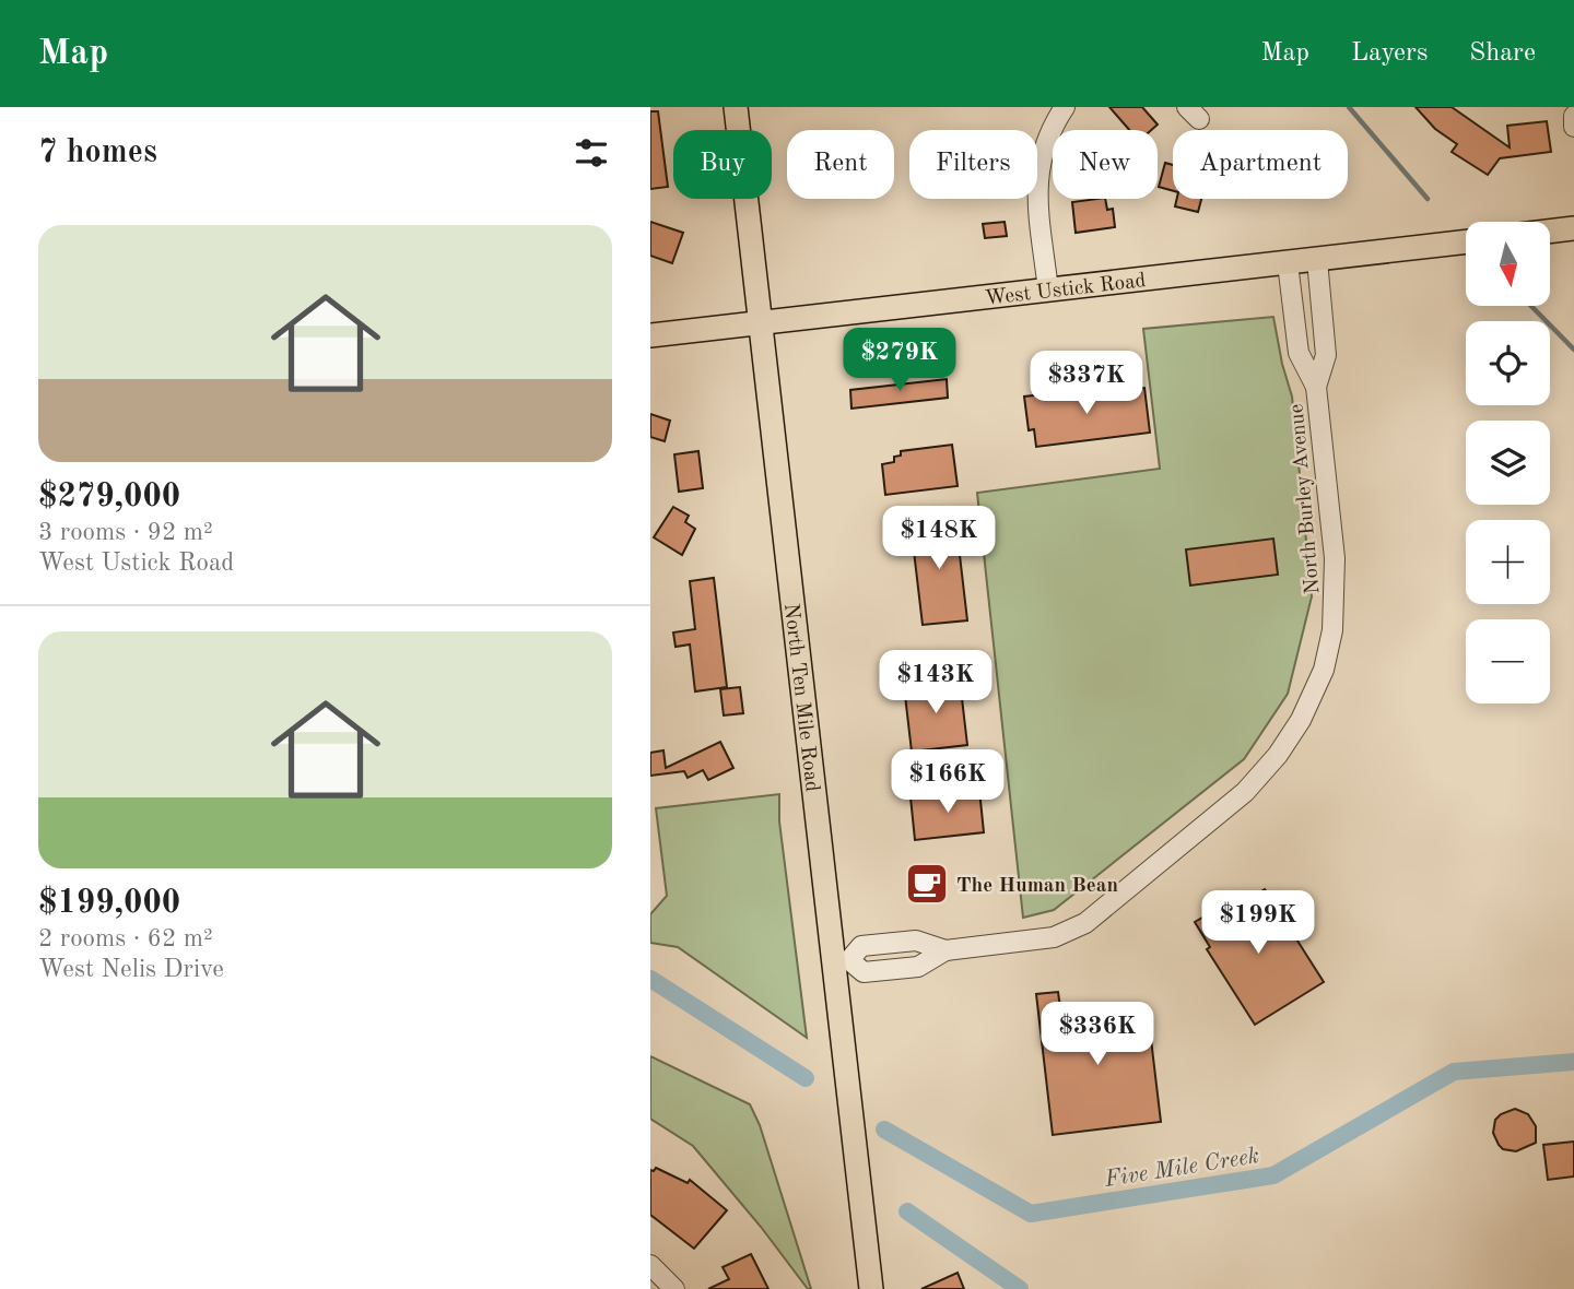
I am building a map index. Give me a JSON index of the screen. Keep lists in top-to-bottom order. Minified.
{"streets":{"main road":["West Ustick Road","North Ten Mile Road"],"street":["North Burley Avenue"]},"crossings":[["West Ustick Road","North Burley Avenue"],["West Ustick Road","North Ten Mile Road"],["North Burley Avenue","North Ten Mile Road"]],"water":["Five Mile Creek"],"places":{"cafe":["The Human Bean"]},"north":"bottom","page":{"header":"Map","nav":["Map","Layers","Share"],"heading":"7 homes","chip":["Buy","Rent","Filters","New","Apartment"],"list":[{"name":"$279,000","note":"3 rooms · 92 m² · West Ustick Road"},{"name":"$199,000","note":"2 rooms · 62 m² · West Nelis Drive"}],"map_buttons":["+","−"],"price":["$279K","$337K","$148K","$143K","$166K","$199K","$336K"]}}
